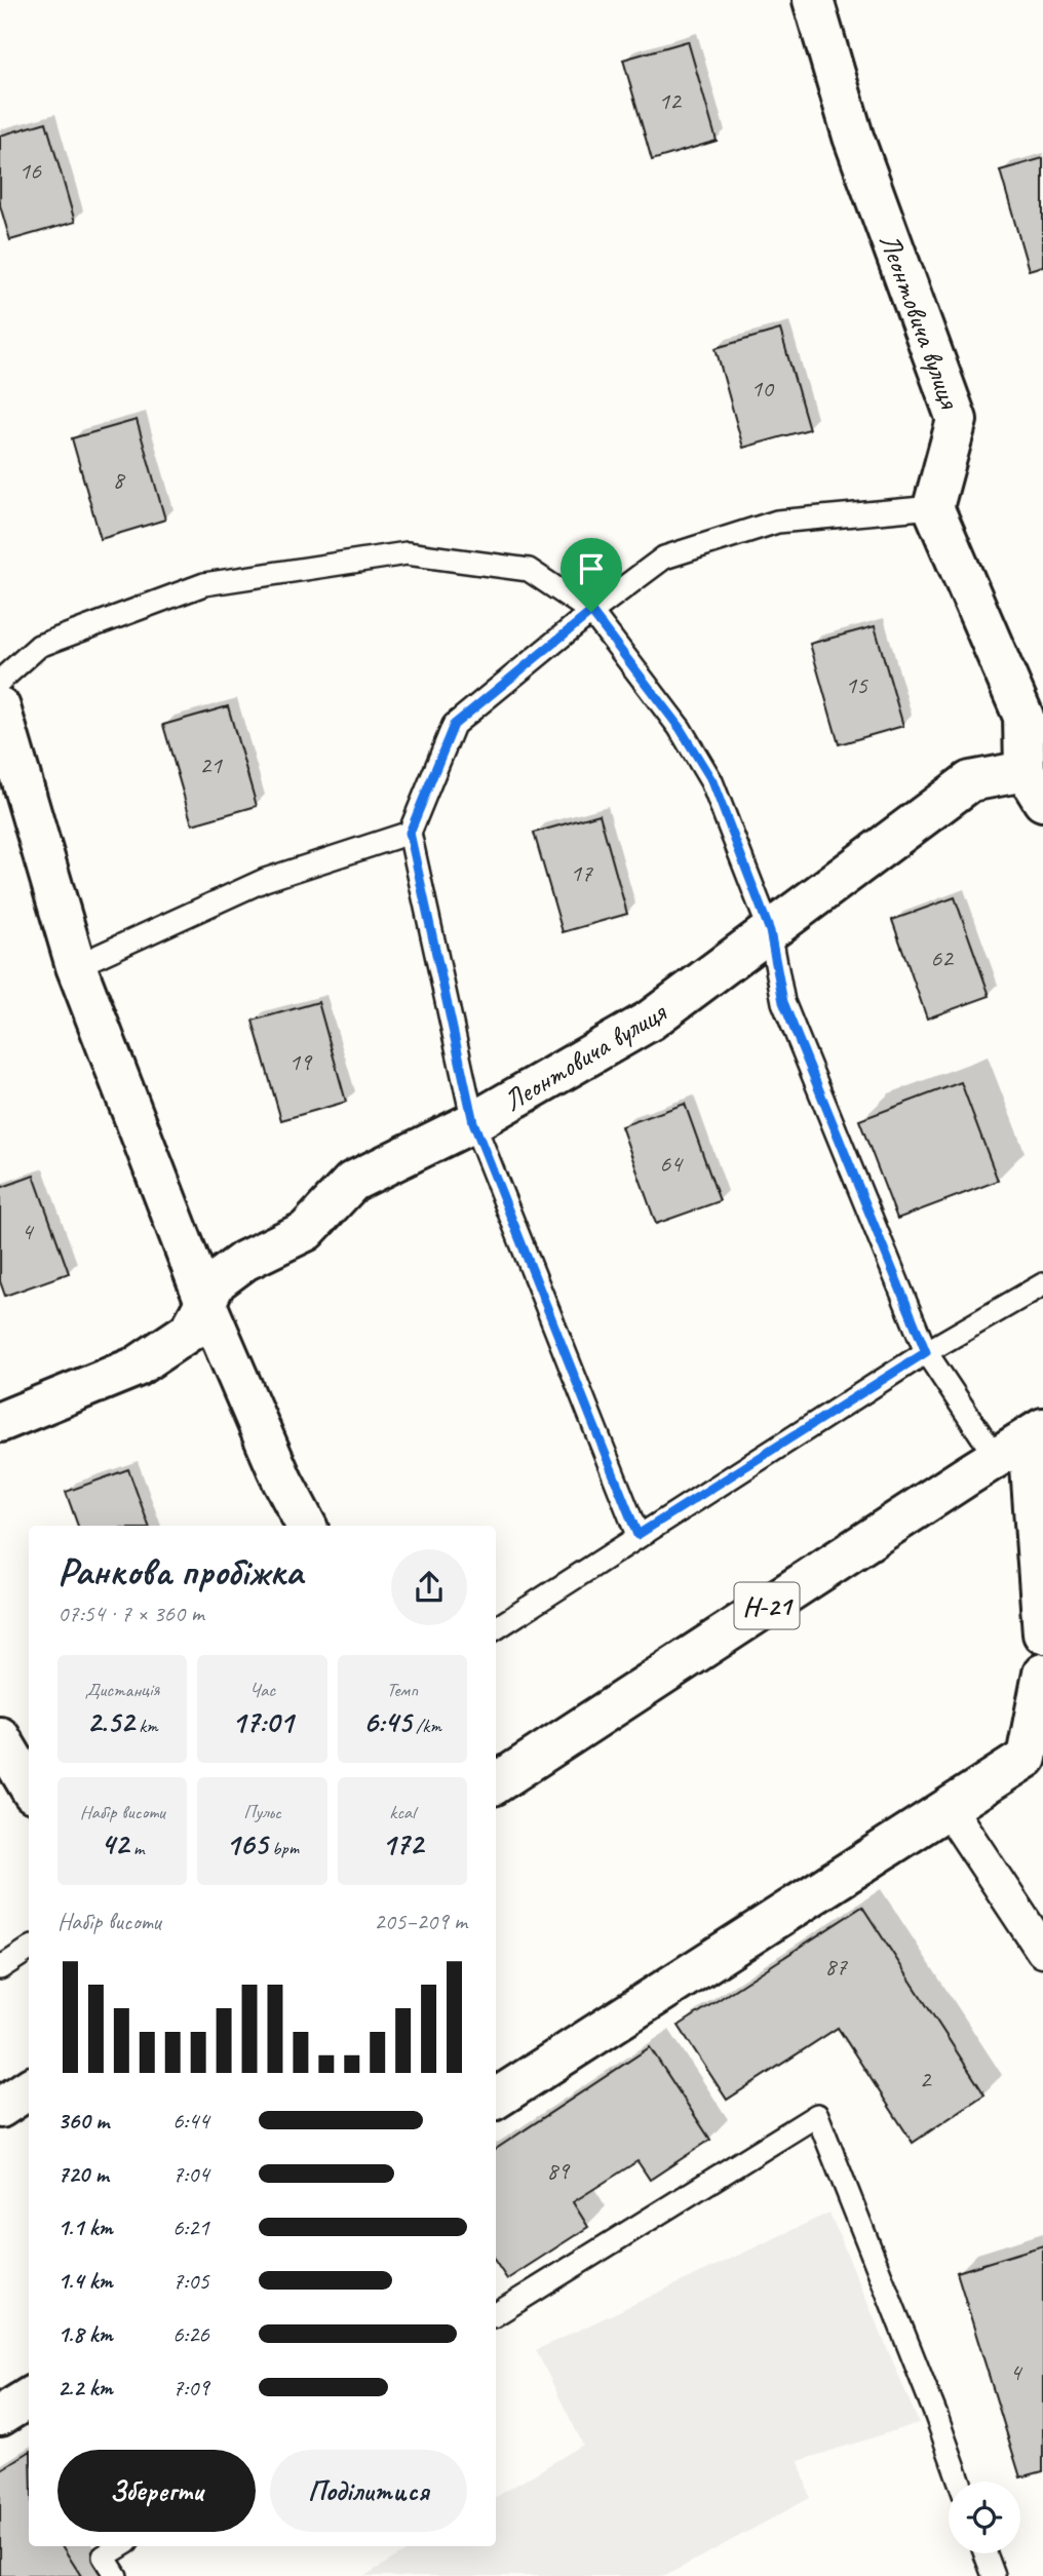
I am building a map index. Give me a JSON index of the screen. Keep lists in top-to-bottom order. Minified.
{"streets":{"street":["Леонтовича вулиця","Н-21"]},"house_numbers":["12","16","10","8","15","21","17","62","19","64","4","87","2","89","4"],"page":{"heading":["Ранкова пробіжка","07:54 · 7 × 360 m"],"stats":[["Дистанція","2.52 km"],["Час","17:01"],["Темп","6:45 /km"],["Набір висоти","42 m"],["Пульс","165 bpm"],["kcal","172"]],"chart":["Набір висоти","205–209 m"],"list":[{"name":"360 m","note":"6:44"},{"name":"720 m","note":"7:04"},{"name":"1.1 km","note":"6:21"},{"name":"1.4 km","note":"7:05"},{"name":"1.8 km","note":"6:26"},{"name":"2.2 km","note":"7:09"}],"buttons":["Зберегти","Поділитися"]}}
